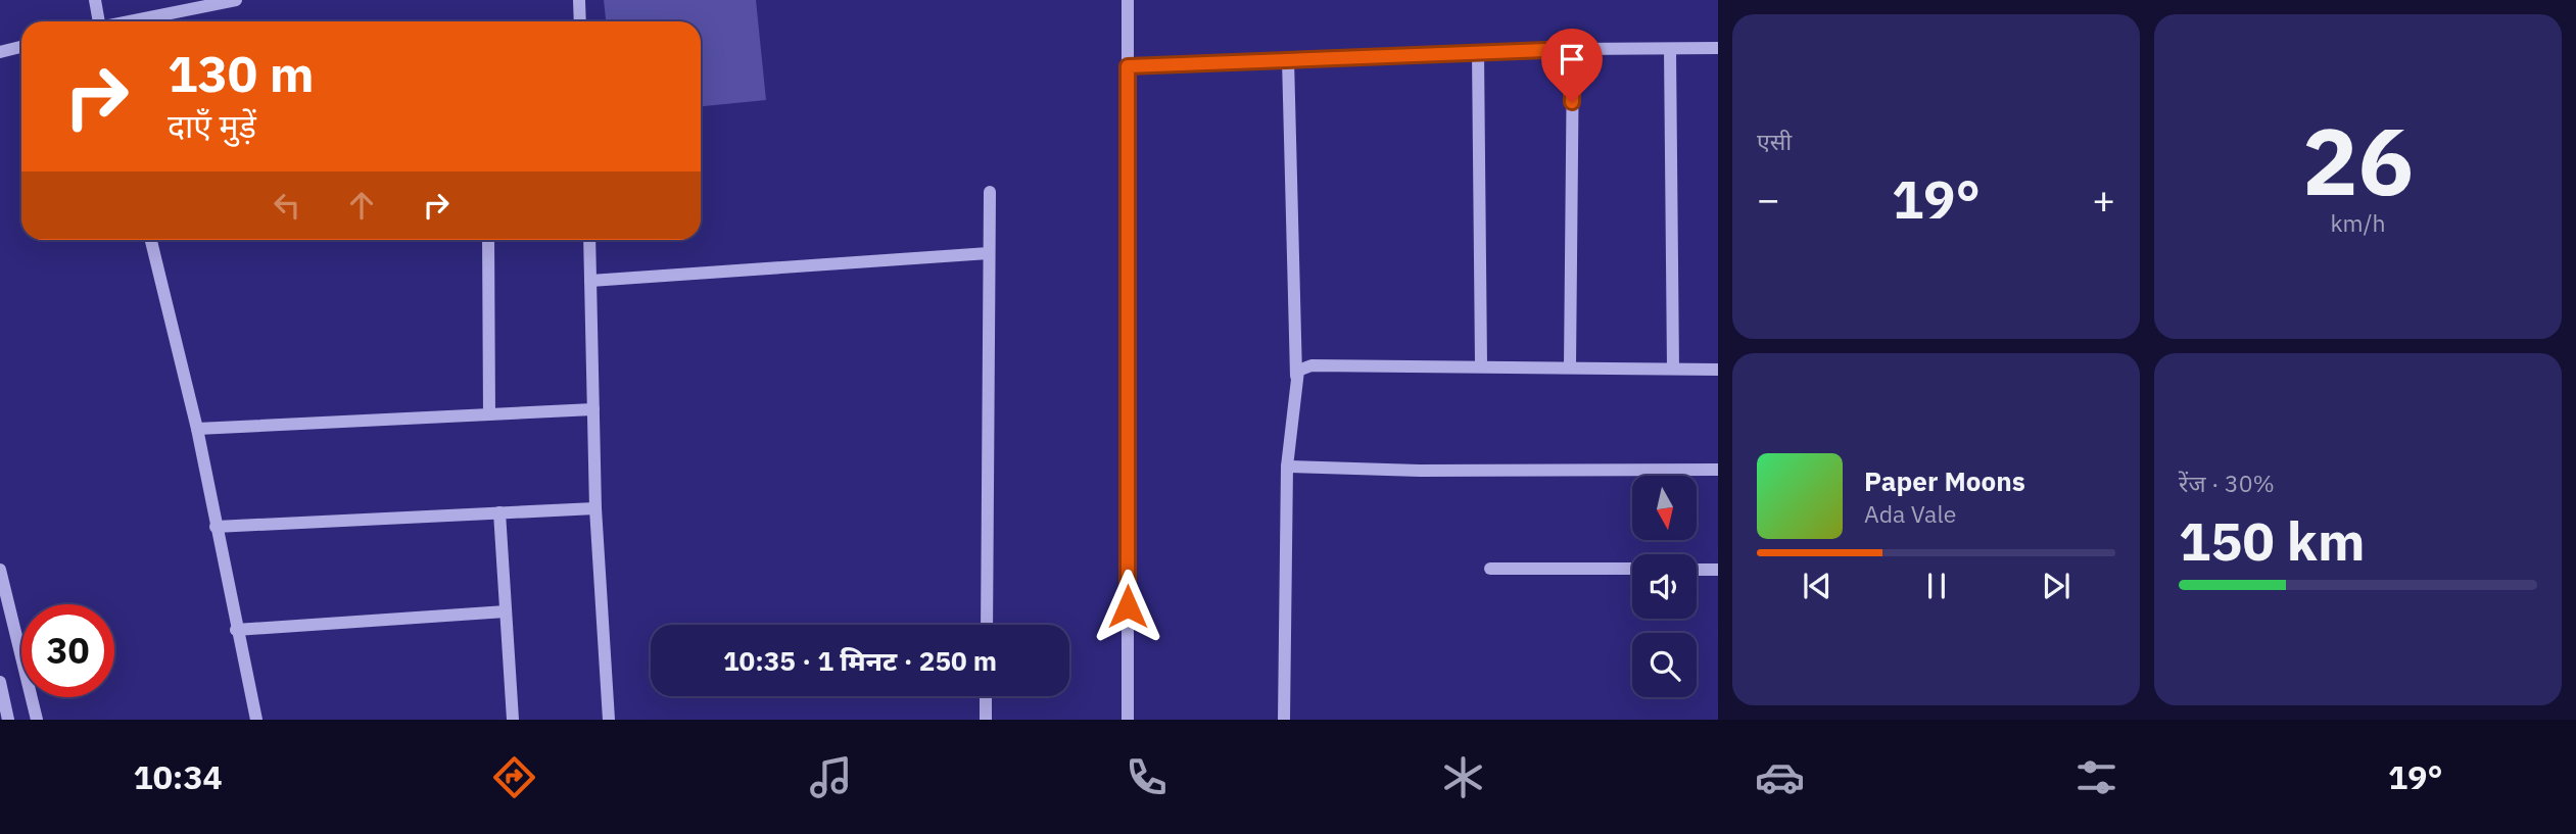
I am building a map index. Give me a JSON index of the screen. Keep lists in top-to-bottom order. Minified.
{"north":"bottom","page":{"tile":["एसी",["26","km/h"],["रेंज · 30%","150 km"]],"turn":["130 m","दाएँ मुड़ें"],"heat":["−","19°","+"],"song":["Paper Moons","Ada Vale"],"limit":"30","trip":"10:35 · 1 मिनट · 250 m","tabs":["10:34","19°"]}}
